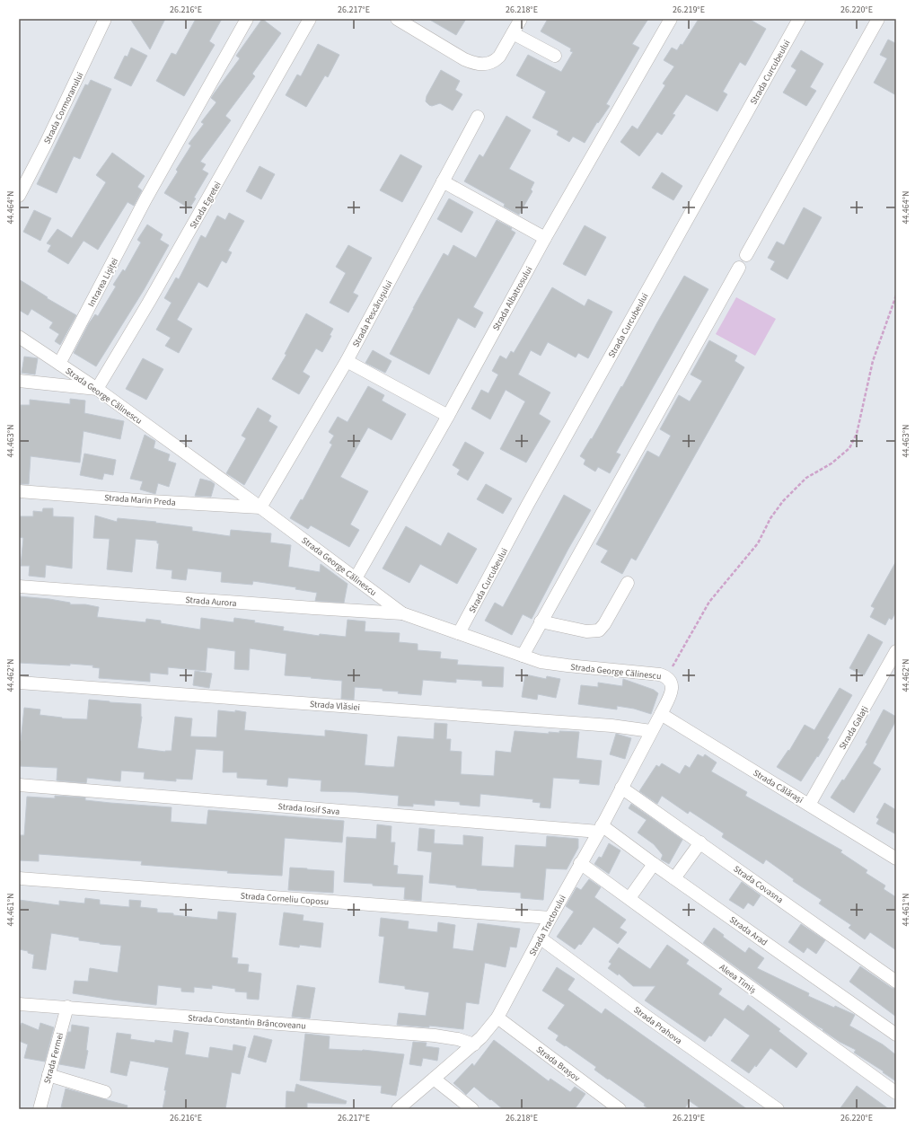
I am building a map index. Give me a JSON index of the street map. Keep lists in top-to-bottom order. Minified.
{"streets":{"street":["Strada Curcubeului","Strada Cormoranului","Strada Egretei","Intrarea Lișiței","Strada Albatrosului","Strada Pescărușului","Strada George Călinescu","Strada Marin Preda","Strada Aurora","Strada Vlăsiei","Strada Galați","Strada Călărași","Strada Iosif Sava","Strada Covasna","Strada Corneliu Coposu","Strada Tractorului","Strada Arad","Aleea Timiș","Strada Constantin Brâncoveanu","Strada Prahova","Strada Fermei","Strada Brașov"]},"crossings":[["Strada Curcubeului","Strada George Călinescu"],["Strada Egretei","Strada George Călinescu"],["Intrarea Lișiței","Strada George Călinescu"],["Strada Albatrosului","Strada George Călinescu"],["Strada Pescărușului","Strada George Călinescu"],["Strada Pescărușului","Strada Marin Preda"],["Strada George Călinescu","Strada Marin Preda"],["Strada George Călinescu","Strada Aurora"],["Strada George Călinescu","Strada Călărași"],["Strada George Călinescu","Strada Tractorului"],["Strada Vlăsiei","Strada Tractorului"],["Strada Galați","Strada Călărași"],["Strada Călărași","Strada Tractorului"],["Strada Iosif Sava","Strada Tractorului"],["Strada Iosif Sava","Strada Arad"],["Strada Covasna","Strada Tractorului"],["Strada Corneliu Coposu","Strada Tractorului"],["Strada Tractorului","Strada Arad"],["Strada Tractorului","Aleea Timiș"],["Strada Tractorului","Strada Constantin Brâncoveanu"],["Strada Tractorului","Strada Prahova"],["Strada Tractorului","Strada Brașov"],["Strada Constantin Brâncoveanu","Strada Fermei"]],"coordinates":["26.216°E","26.217°E","26.218°E","26.219°E","26.220°E","44.464°N","44.463°N","44.462°N","44.461°N"]}
